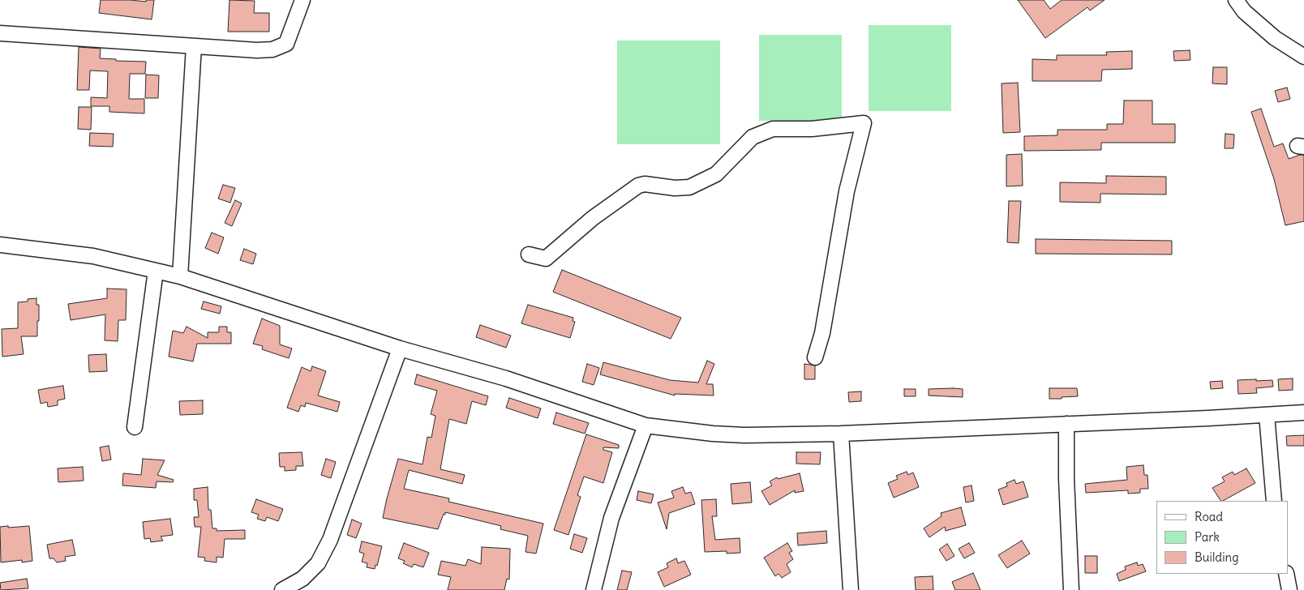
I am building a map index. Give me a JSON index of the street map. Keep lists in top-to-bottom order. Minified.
{"legend":["Road","Park","Building"]}
